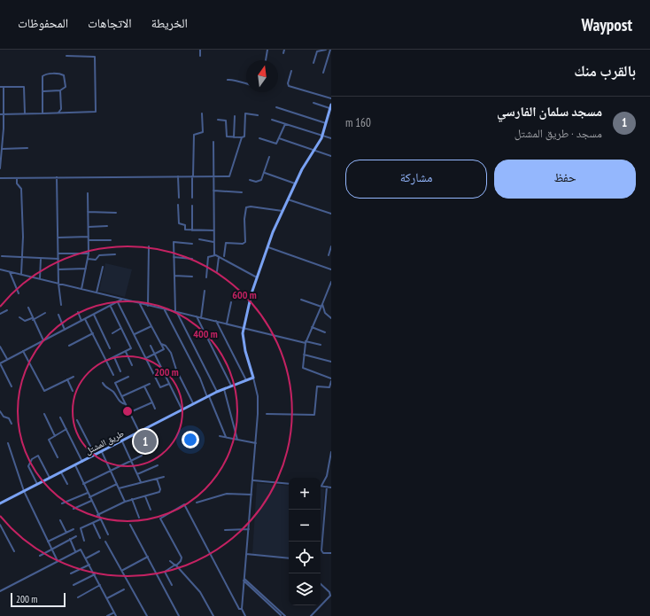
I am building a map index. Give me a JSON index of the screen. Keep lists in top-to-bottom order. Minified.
{"streets":{"main road":["طريق المشتل"]},"scale_bar":"200 m","north":"top","page":{"header":"Waypost","nav":["الخريطة","الاتجاهات","المحفوظات"],"heading":"بالقرب منك","list":[{"mark":"1","name":"مسجد سلمان الفارسي","note":"مسجد · طريق المشتل","value":"160 m"}],"buttons":["حفظ","مشاركة"],"pins":"1","map_buttons":["+","−"],"scale":"200 m"},"rings":["600 m","400 m","200 m"]}
